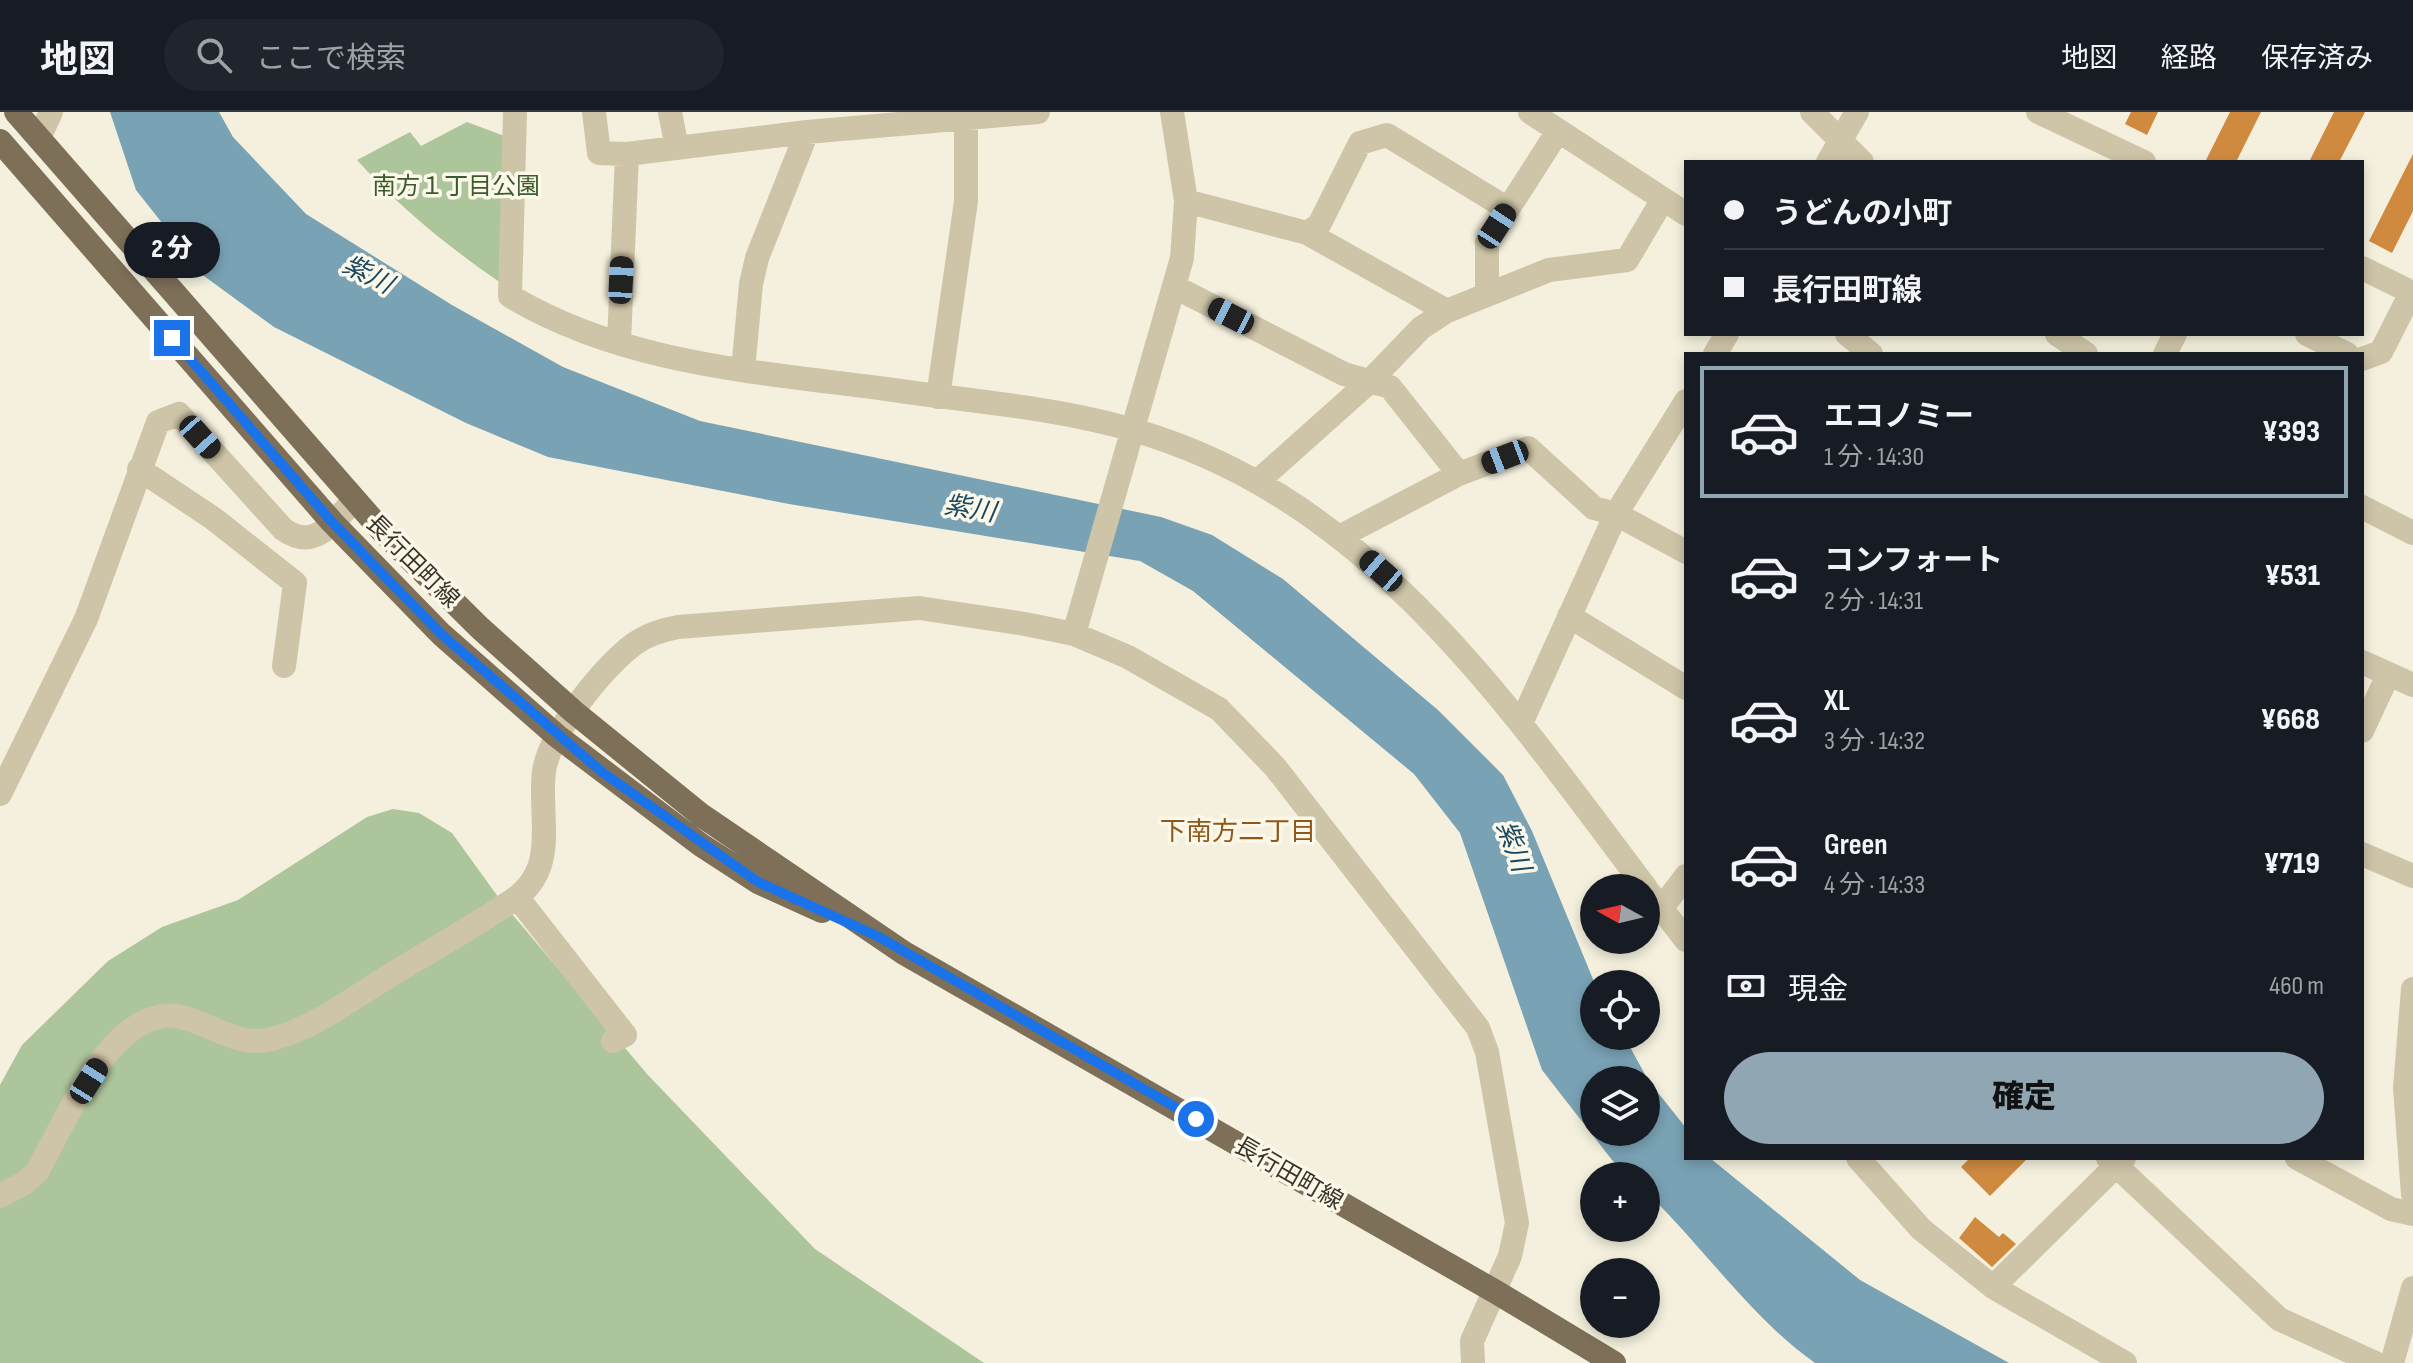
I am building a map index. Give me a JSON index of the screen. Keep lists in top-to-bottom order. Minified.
{"streets":{"main road":["長行田町線"]},"districts":["下南方二丁目"],"water":["紫川"],"parks":["南方１丁目公園"],"north":"left","page":{"header":"地図","search":"ここで検索","nav":["地図","経路","保存済み"],"banner":["うどんの小町","長行田町線"],"bubble":"2 分","list":[{"name":"エコノミー","note":"1 分 · 14:30","value":"¥393"},{"name":"コンフォート","note":"2 分 · 14:31","value":"¥531"},{"name":"XL","note":"3 分 · 14:32","value":"¥668"},{"name":"Green","note":"4 分 · 14:33","value":"¥719"}],"map_buttons":["+","−"],"pay":["現金","460 m"],"buttons":"確定"}}
